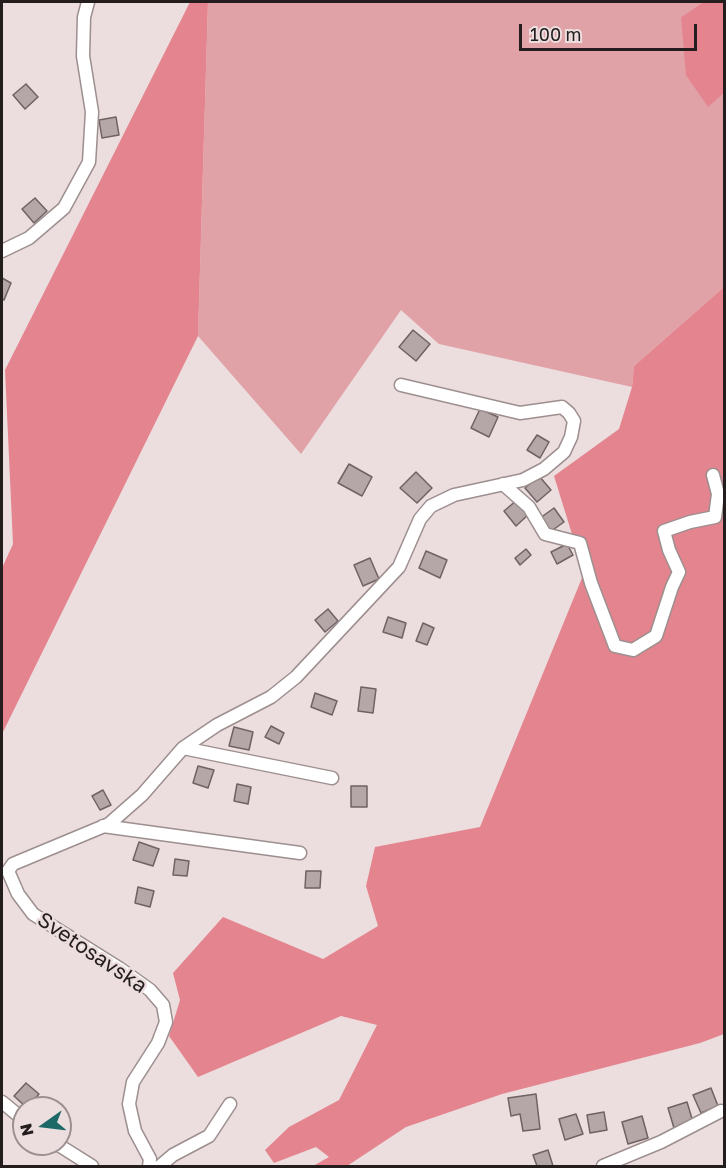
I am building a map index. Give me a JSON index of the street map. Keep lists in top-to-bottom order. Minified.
{"streets":{"street":["Svetosavska"]},"scale_bar":"100 m","north":"left"}
